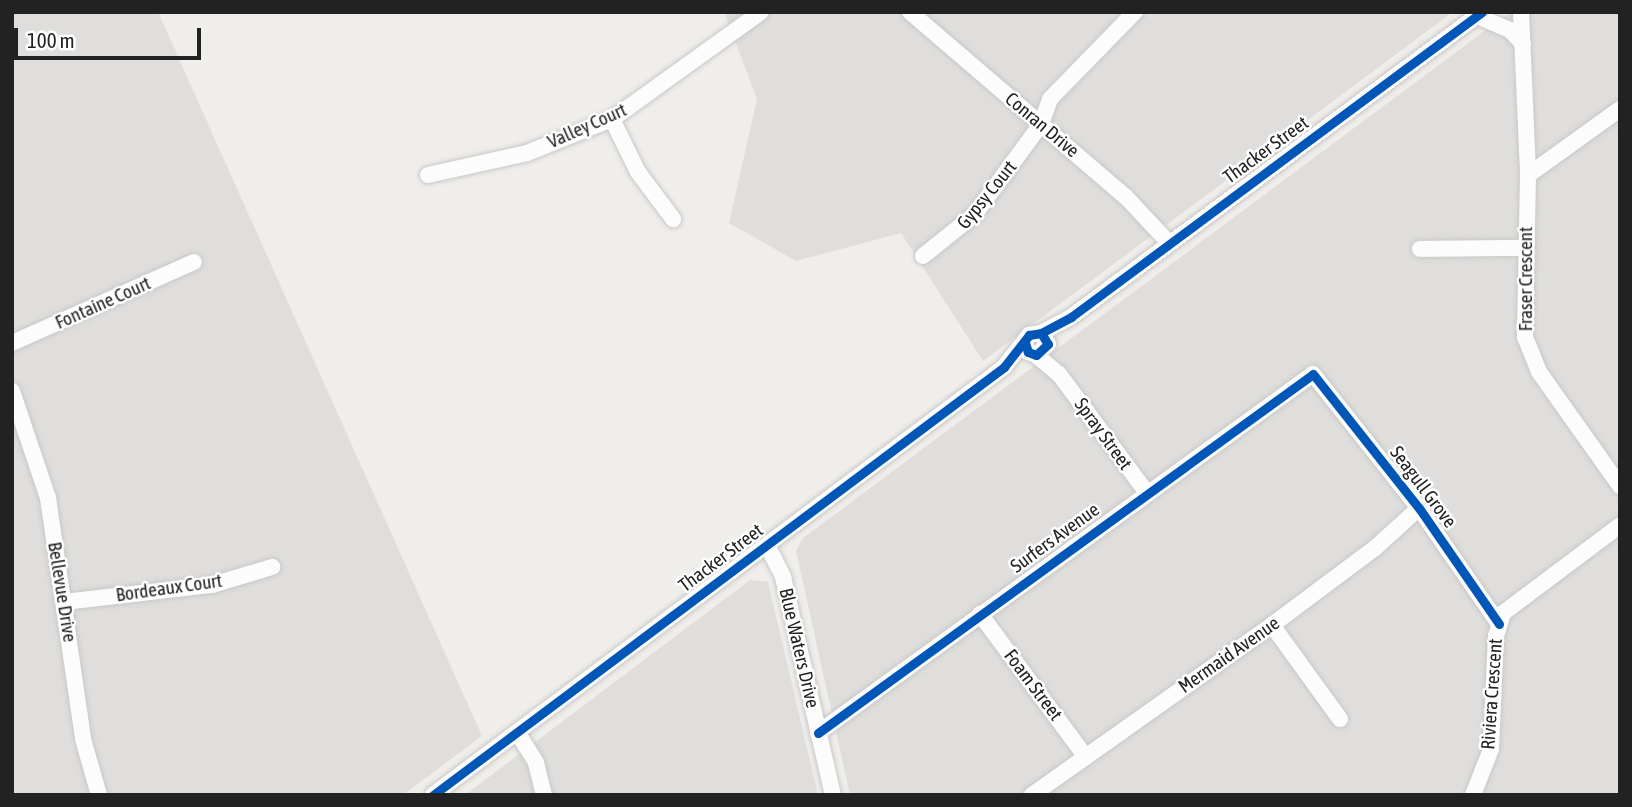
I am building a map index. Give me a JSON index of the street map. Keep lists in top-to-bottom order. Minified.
{"streets":{"street":["Conran Drive","Valley Court","Thacker Street","Gypsy Court","Fraser Crescent","Fontaine Court","Spray Street","Seagull Grove","Surfers Avenue","Bordeaux Court","Bellevue Drive","Blue Waters Drive","Mermaid Avenue","Foam Street","Riviera Crescent"]},"crossings":[["Conran Drive","Thacker Street"],["Conran Drive","Gypsy Court"],["Thacker Street","Spray Street"],["Thacker Street","Blue Waters Drive"],["Spray Street","Surfers Avenue"],["Seagull Grove","Surfers Avenue"],["Seagull Grove","Mermaid Avenue"],["Seagull Grove","Riviera Crescent"],["Surfers Avenue","Blue Waters Drive"],["Surfers Avenue","Foam Street"],["Bordeaux Court","Bellevue Drive"],["Mermaid Avenue","Foam Street"]],"scale_bar":"100 m"}
